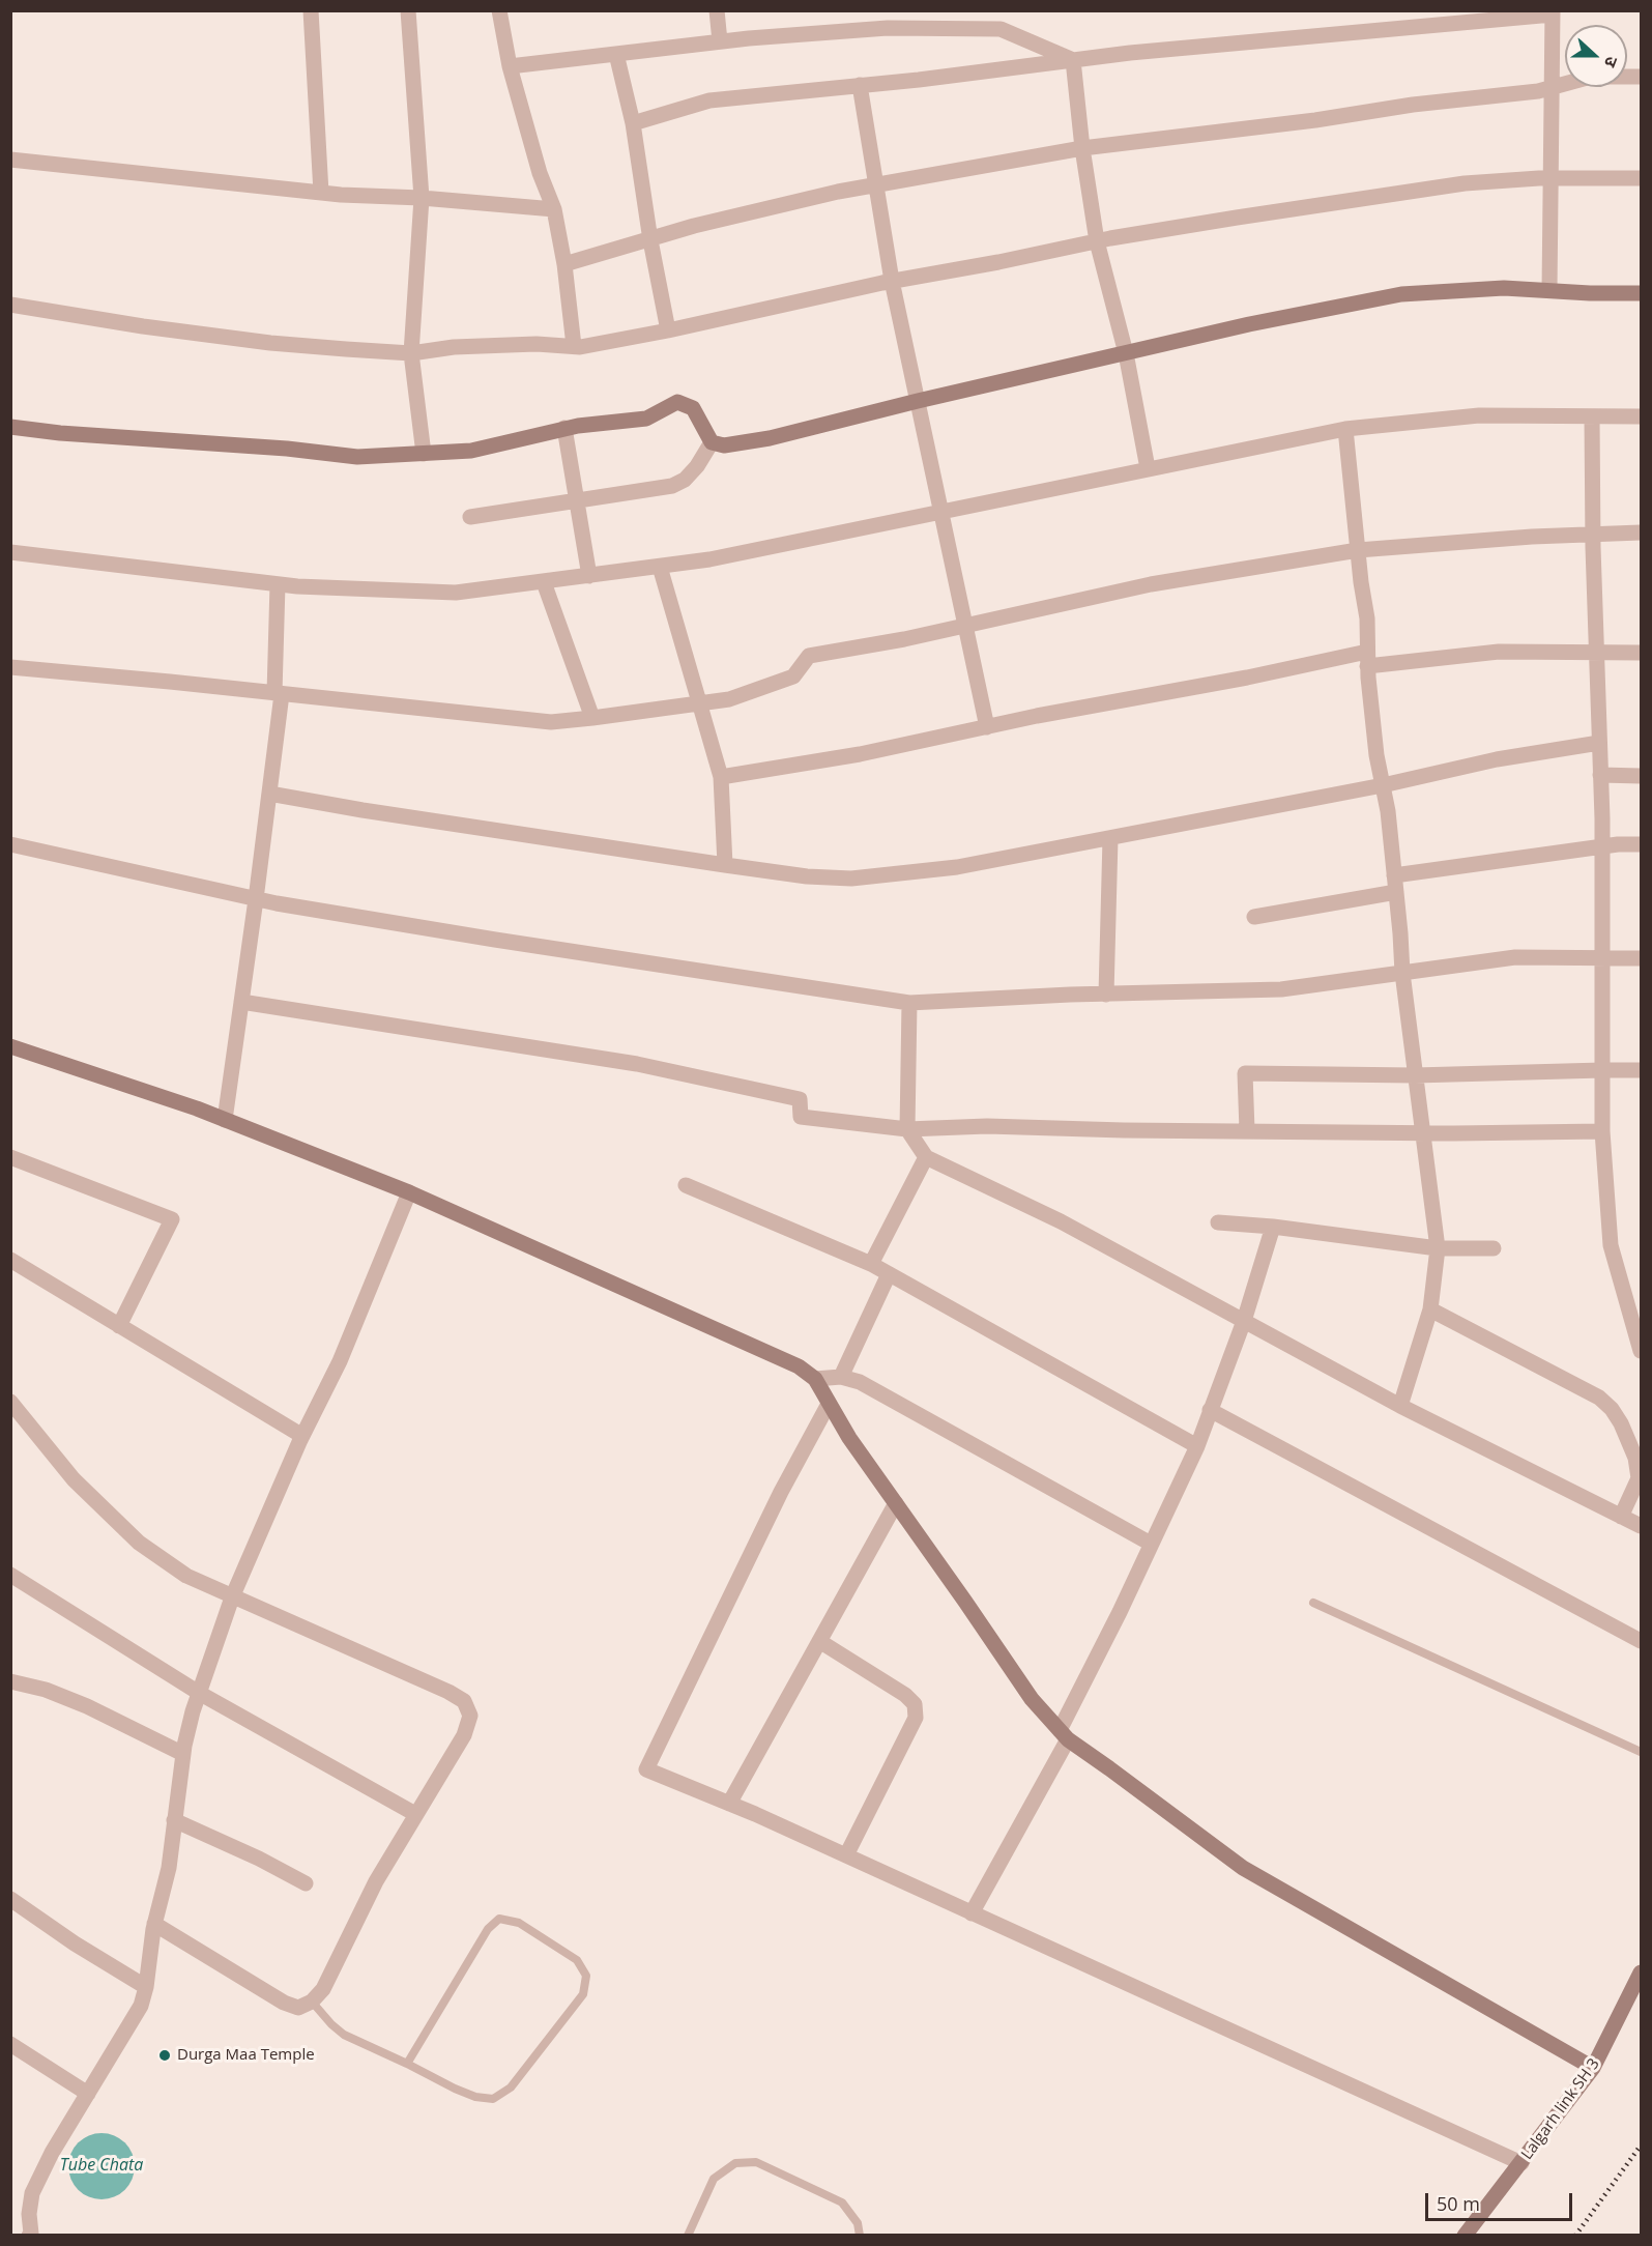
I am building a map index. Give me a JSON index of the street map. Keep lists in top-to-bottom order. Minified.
{"streets":{"street":["Lalgarh link SH 3"]},"water":["Tube Chata"],"places":["Durga Maa Temple"],"scale_bar":"50 m","north":"right"}
